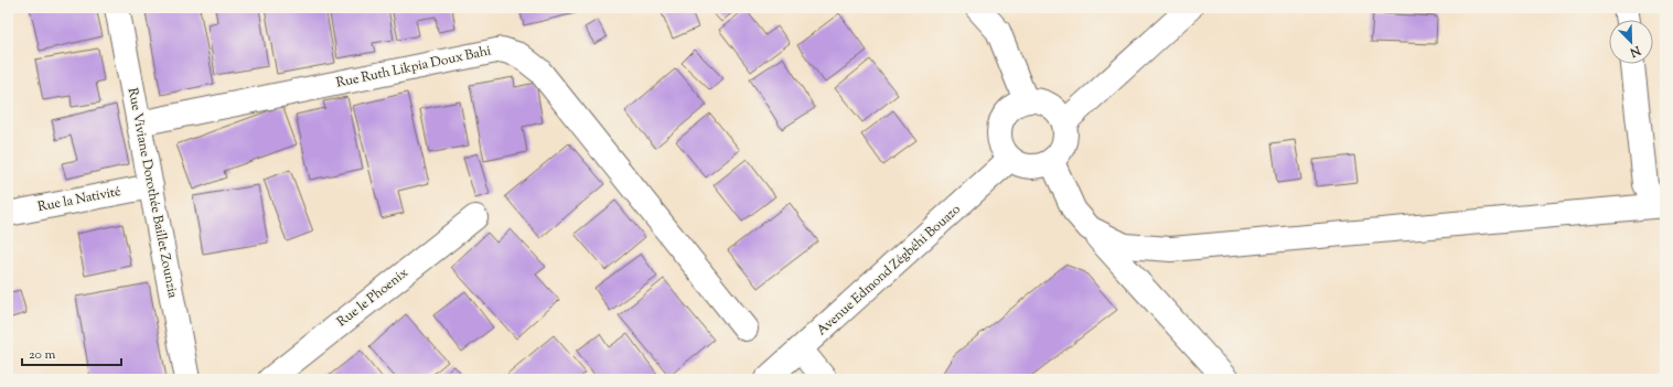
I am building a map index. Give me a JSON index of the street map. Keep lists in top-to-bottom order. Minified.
{"streets":{"street":["Rue Ruth Likpia Doux Bahi","Rue Viviane Dorothée Baillet Zounzia","Rue la Nativité","Avenue Edmond Zégbéhi Bouazo","Rue le Phoenix"]},"crossings":[["Rue Ruth Likpia Doux Bahi","Rue Viviane Dorothée Baillet Zounzia"],["Rue Viviane Dorothée Baillet Zounzia","Rue la Nativité"]],"scale_bar":"20 m","north":"bottom right"}
